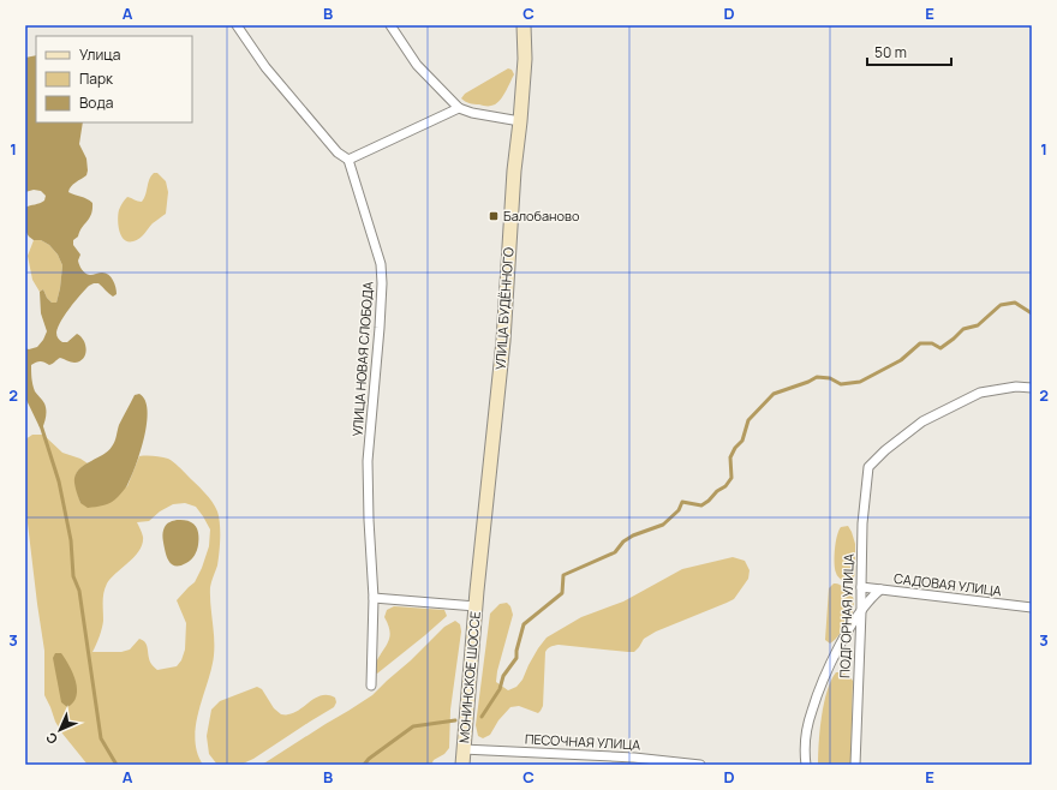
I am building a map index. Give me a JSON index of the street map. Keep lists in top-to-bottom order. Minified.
{"streets":{"main road":["УЛИЦА БУДЁННОГО","МОНИНСКОЕ ШОССЕ"],"street":["УЛИЦА НОВАЯ СЛОБОДА","САДОВАЯ УЛИЦА","ПОДГОРНАЯ УЛИЦА","ПЕСОЧНАЯ УЛИЦА"]},"crossings":[["УЛИЦА БУДЁННОГО","МОНИНСКОЕ ШОССЕ"],["САДОВАЯ УЛИЦА","ПОДГОРНАЯ УЛИЦА"],["МОНИНСКОЕ ШОССЕ","ПЕСОЧНАЯ УЛИЦА"]],"places":{"transit":["Балобаново"]},"legend":["Улица","Парк","Вода"],"scale_bar":"50 m","north":"bottom left","grid":{"columns":["A","B","C","D","E"],"rows":["1","2","3"]}}
